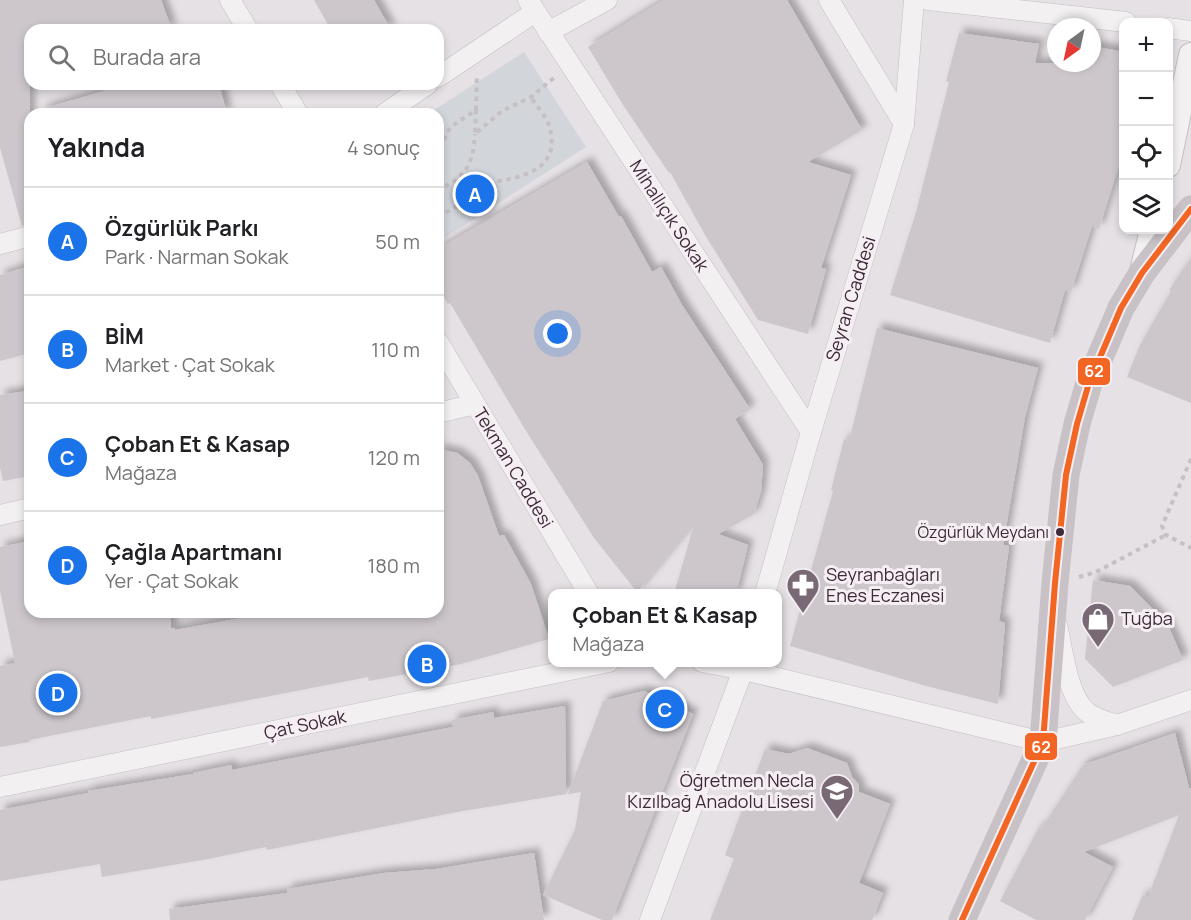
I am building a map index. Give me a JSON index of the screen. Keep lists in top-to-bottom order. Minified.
{"streets":{"street":["Mihallıçık Sokak","Seyran Caddesi","Tekman Caddesi","Çat Sokak"]},"crossings":[["Mihallıçık Sokak","Seyran Caddesi"]],"places":{"other":["Özgürlük Meydanı"],"pharmacy":["Seyranbağları Enes Eczanesi"],"shop":["Tuğba"],"school or university":["Öğretmen Necla Kızılbağ Anadolu Lisesi"]},"lines":["transit line 62"],"north":"bottom left","page":{"map_buttons":["+","−"],"search":"Burada ara","heading":["Yakında","4 sonuç"],"pins":["A","B","D","C"],"list":[{"mark":"A","name":"Özgürlük Parkı","note":"Park · Narman Sokak","value":"50 m"},{"mark":"B","name":"BİM","note":"Market · Çat Sokak","value":"110 m"},{"mark":"C","name":"Çoban Et & Kasap","note":"Mağaza","value":"120 m"},{"mark":"D","name":"Çağla Apartmanı","note":"Yer · Çat Sokak","value":"180 m"}],"popup":["Çoban Et & Kasap","Mağaza"]}}
